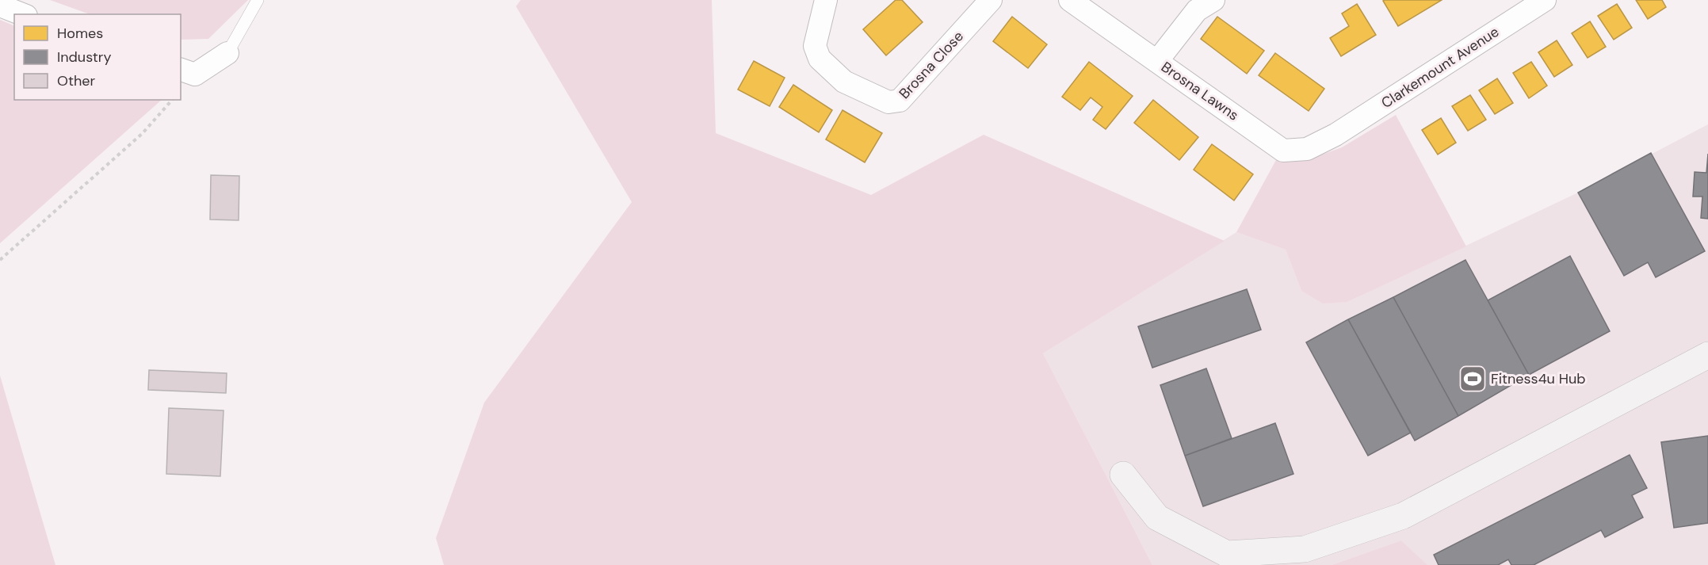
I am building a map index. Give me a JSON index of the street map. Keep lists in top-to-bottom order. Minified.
{"streets":{"street":["Brosna Close","Clarkemount Avenue","Brosna Lawns"]},"crossings":[["Clarkemount Avenue","Brosna Lawns"]],"places":{"sports":["Fitness4u Hub"]},"legend":["Homes","Industry","Other"]}
